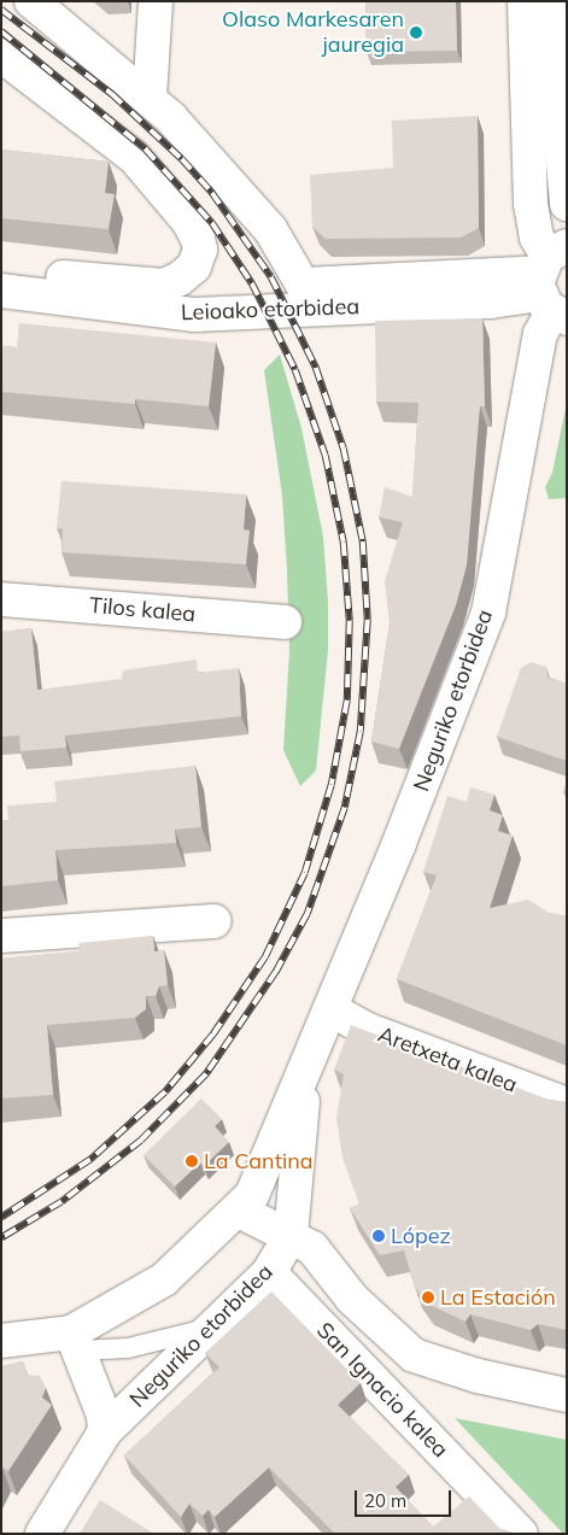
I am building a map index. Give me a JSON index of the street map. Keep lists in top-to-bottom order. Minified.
{"streets":{"street":["Leioako etorbidea","Tilos kalea","Neguriko etorbidea","Aretxeta kalea","San Ignacio kalea"]},"crossings":[["Leioako etorbidea","Neguriko etorbidea"],["Neguriko etorbidea","Aretxeta kalea"],["Neguriko etorbidea","San Ignacio kalea"]],"places":["Olaso Markesaren jauregia","La Cantina","López","La Estación"],"scale_bar":"20 m"}
